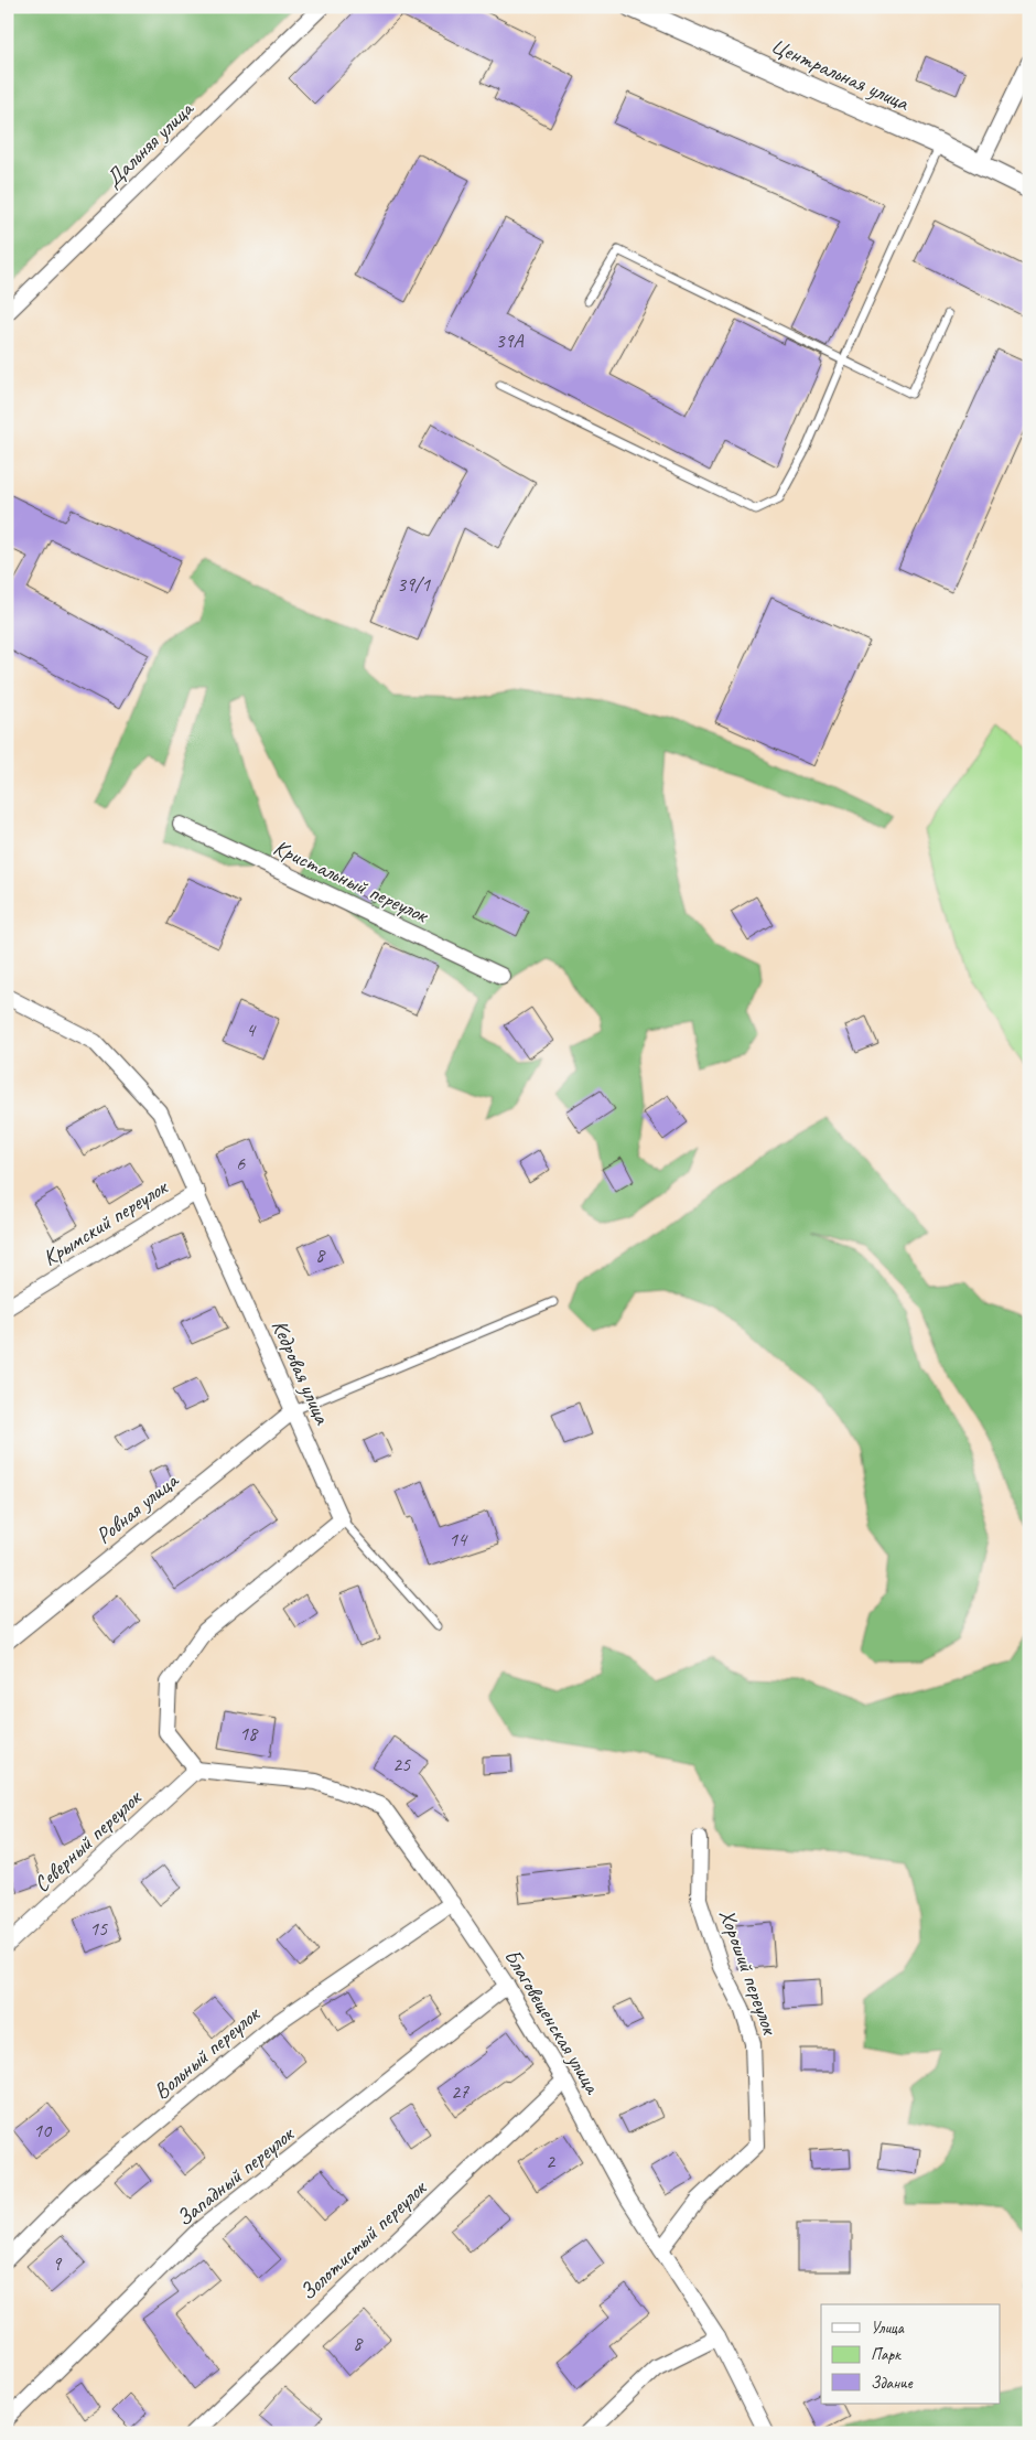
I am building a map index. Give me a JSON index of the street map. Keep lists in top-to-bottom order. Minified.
{"streets":{"street":["Центральная улица","Дальняя улица","Кристальный переулок","Крымский переулок","Кедровая улица","Ровная улица","Северный переулок","Хороший переулок","Благовещенская улица","Вольный переулок","Западный переулок","Золотистый переулок"]},"crossings":[["Крымский переулок","Кедровая улица"],["Кедровая улица","Ровная улица"],["Северный переулок","Благовещенская улица"],["Хороший переулок","Благовещенская улица"],["Благовещенская улица","Вольный переулок"],["Благовещенская улица","Западный переулок"],["Благовещенская улица","Золотистый переулок"]],"house_numbers":["39А","39/1","4","6","8","14","18","25","15","27","10","2","9","8"],"legend":["Улица","Парк","Здание"]}
